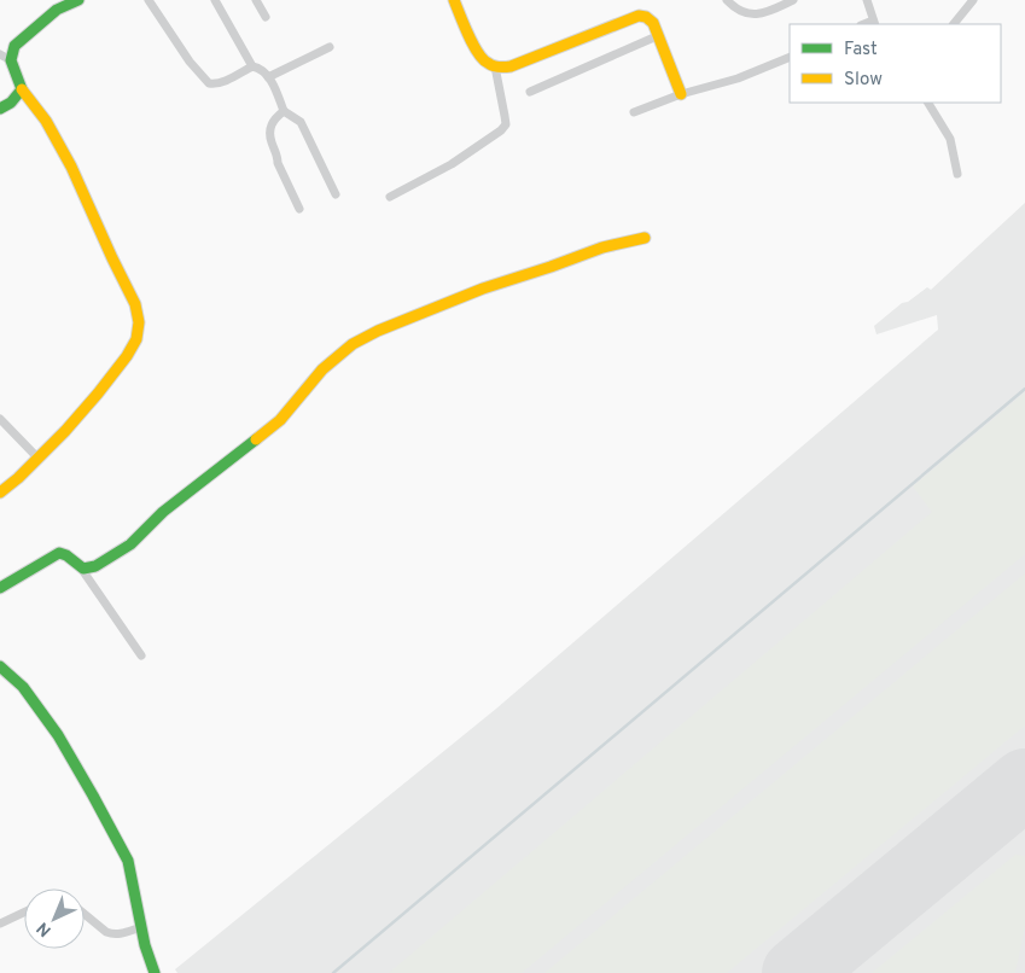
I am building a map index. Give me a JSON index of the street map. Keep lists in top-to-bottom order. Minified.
{"legend":["Fast","Slow"],"north":"bottom left"}
